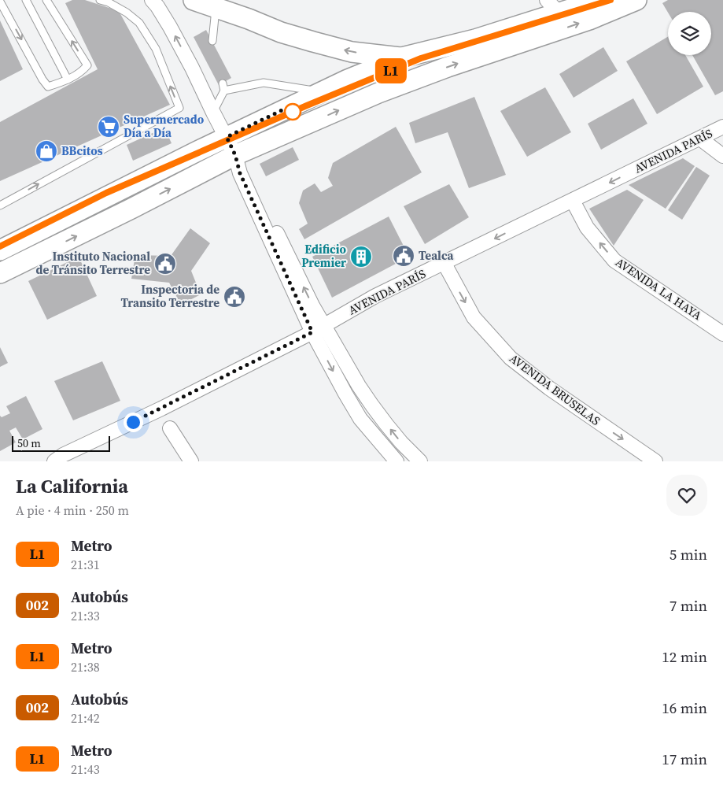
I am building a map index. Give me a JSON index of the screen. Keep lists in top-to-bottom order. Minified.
{"streets":{"street":["AVENIDA PARÍS","AVENIDA LA HAYA","AVENIDA BRUSELAS"]},"crossings":[["AVENIDA PARÍS","AVENIDA LA HAYA"],["AVENIDA PARÍS","AVENIDA BRUSELAS"]],"one_way":["AVENIDA PARÍS","AVENIDA LA HAYA","AVENIDA BRUSELAS"],"places":{"supermarket":["Supermercado Día a Día"],"shop":["BBcitos"],"public building":["Tealca","Instituto Nacional de Tránsito Terrestre","Inspectoria de Transito Terrestre"],"building":["Edificio Premier"]},"lines":["metro line L1"],"scale_bar":"50 m","page":{"on_map":"L1","scale":"50 m","heading":["La California","A pie · 4 min · 250 m"],"list":[{"mark":"L1","name":"Metro","note":"21:31","value":"5 min"},{"mark":"002","name":"Autobús","note":"21:33","value":"7 min"},{"mark":"L1","name":"Metro","note":"21:38","value":"12 min"},{"mark":"002","name":"Autobús","note":"21:42","value":"16 min"},{"mark":"L1","name":"Metro","note":"21:43","value":"17 min"}]}}
